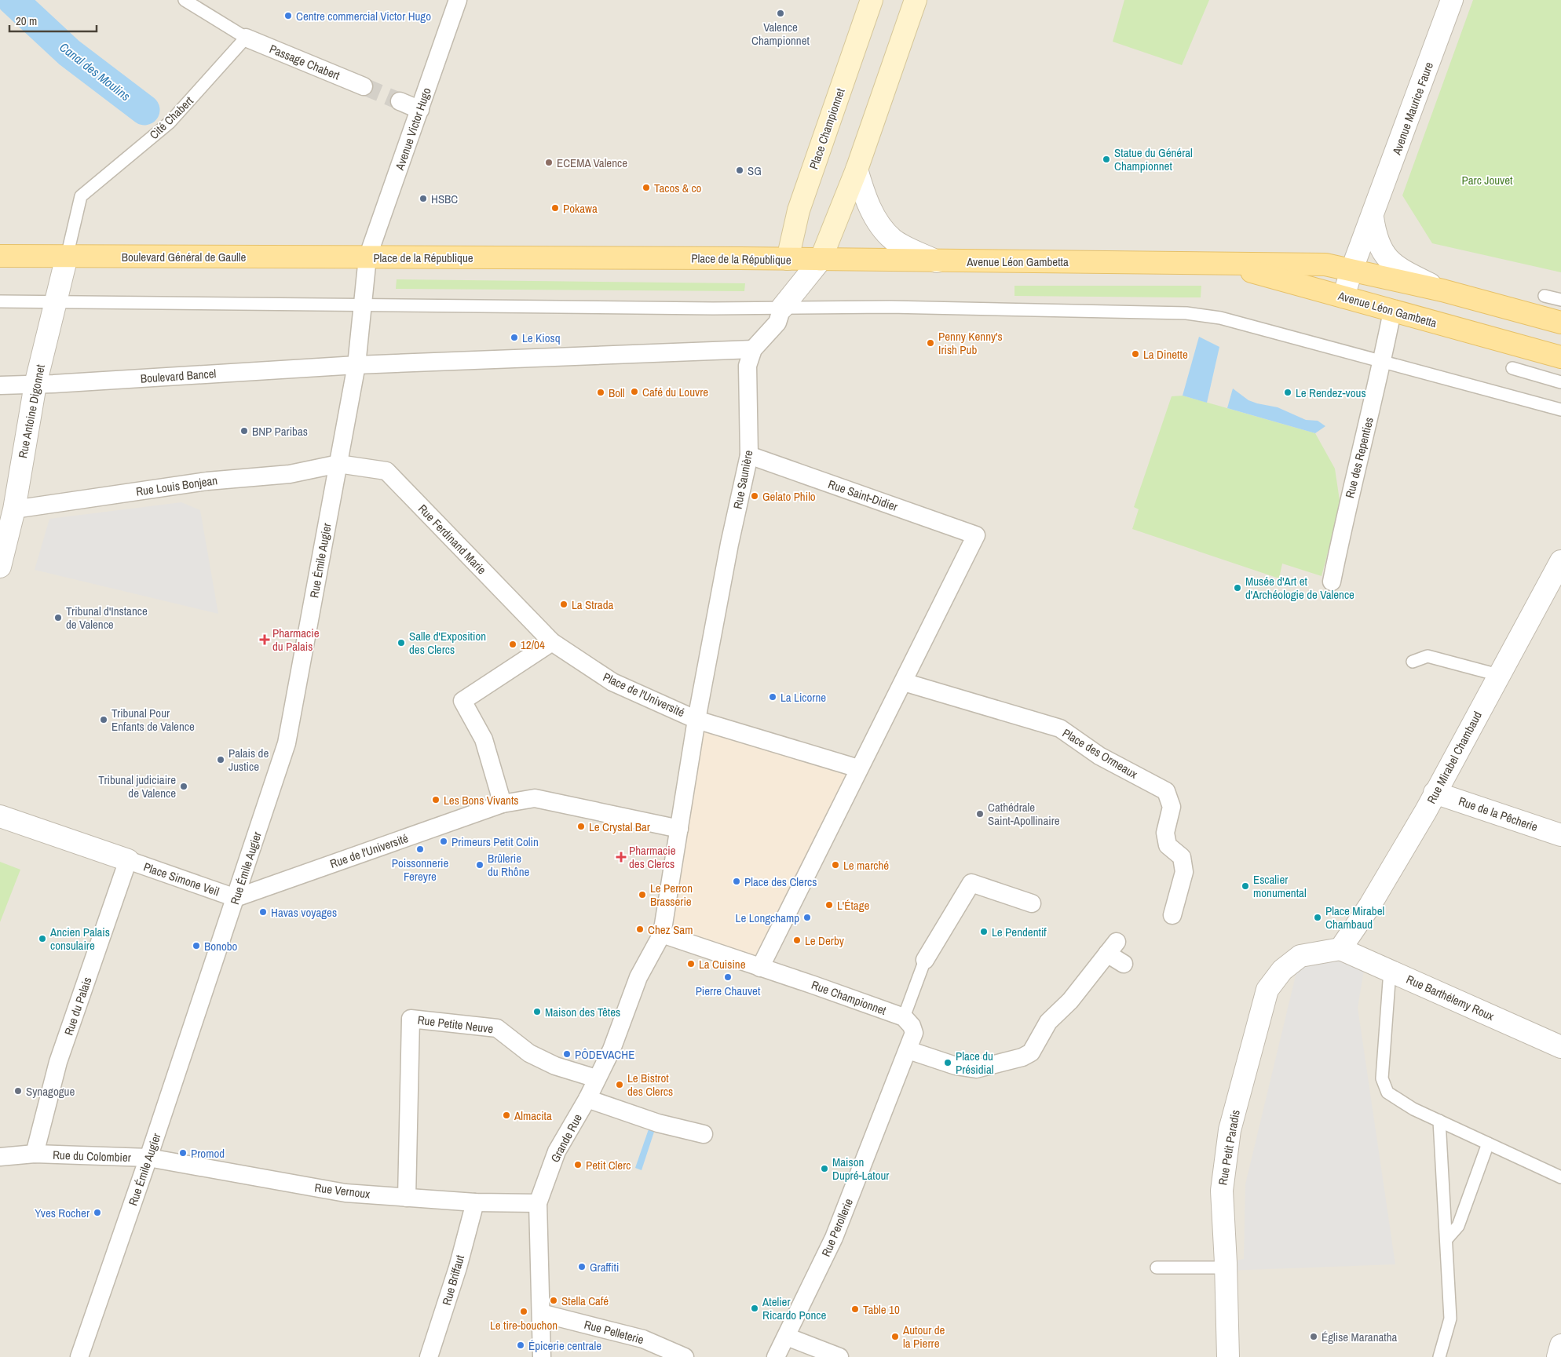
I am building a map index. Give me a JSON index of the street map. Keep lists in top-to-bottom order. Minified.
{"streets":{"main road":["Place Championnet","Boulevard Général de Gaulle","Place de la République","Avenue Léon Gambetta"],"street":["Passage Chabert","Avenue Maurice Faure","Avenue Victor Hugo","Boulevard Bancel","Rue Antoine Digonnet","Rue des Repenties","Rue Saunière","Rue Louis Bonjean","Rue Saint-Didier","Rue Ferdinand Marie","Rue Émile Augier","Place de l'Université","Place des Ormeaux","Rue Mirabel Chambaud","Rue de la Pêcherie","Rue de l'Université","Place Simone Veil","Rue Championnet","Rue Barthélemy Roux","Rue du Palais","Rue Petite Neuve","Grande Rue","Rue Petit Paradis","Rue du Colombier","Rue Vernoux","Rue Perollerie","Rue Briffaut","Rue Pelleterie"],"lane":["Cité Chabert"]},"crossings":[["Passage Chabert","Cité Chabert"],["Avenue Maurice Faure","Avenue Léon Gambetta"],["Cité Chabert","Boulevard Général de Gaulle"],["Cité Chabert","Rue Antoine Digonnet"],["Avenue Victor Hugo","Boulevard Général de Gaulle"],["Avenue Victor Hugo","Place de la République"],["Place Championnet","Place de la République"],["Boulevard Général de Gaulle","Place de la République"],["Boulevard Général de Gaulle","Rue Antoine Digonnet"],["Place de la République","Avenue Léon Gambetta"],["Place de la République","Boulevard Bancel"],["Place de la République","Rue Saunière"],["Place de la République","Rue Émile Augier"],["Avenue Léon Gambetta","Rue des Repenties"],["Avenue Léon Gambetta","Rue Saunière"],["Boulevard Bancel","Rue Antoine Digonnet"],["Boulevard Bancel","Rue Émile Augier"],["Rue Antoine Digonnet","Rue Louis Bonjean"],["Rue Saunière","Rue Saint-Didier"],["Rue Saunière","Place de l'Université"],["Rue Louis Bonjean","Rue Ferdinand Marie"],["Rue Louis Bonjean","Rue Émile Augier"],["Rue Saint-Didier","Place des Ormeaux"],["Rue Ferdinand Marie","Rue Émile Augier"],["Rue Ferdinand Marie","Place de l'Université"],["Rue Émile Augier","Rue de l'Université"],["Rue Émile Augier","Place Simone Veil"],["Rue Émile Augier","Rue du Colombier"],["Rue Émile Augier","Rue Vernoux"],["Rue Mirabel Chambaud","Rue de la Pêcherie"],["Rue Mirabel Chambaud","Rue Barthélemy Roux"],["Rue Mirabel Chambaud","Rue Petit Paradis"],["Rue de l'Université","Place Simone Veil"],["Place Simone Veil","Rue du Palais"],["Rue Barthélemy Roux","Rue Petit Paradis"],["Rue du Palais","Rue du Colombier"],["Rue Petite Neuve","Grande Rue"],["Rue Petite Neuve","Rue Vernoux"],["Grande Rue","Rue Vernoux"],["Grande Rue","Rue Pelleterie"],["Rue du Colombier","Rue Vernoux"],["Rue Vernoux","Rue Briffaut"]],"water":["Canal des Moulins"],"parks":["Parc Jouvet"],"places":{"other":["Valence Championnet","Centre commercial Victor Hugo","Statue du Général Championnet","ECEMA Valence","SG","Tacos & co","HSBC","Pokawa","Le Kiosq","Penny Kenny's Irish Pub","La Dinette","Café du Louvre","Boll","Le Rendez-vous","BNP Paribas","Gelato Philo","Musée d'Art et d'Archéologie de Valence","La Strada","Tribunal d'Instance de Valence","Salle d'Exposition des Clercs","12/04","La Licorne","Tribunal Pour Enfants de Valence","Palais de Justice","Tribunal judiciaire de Valence","Les Bons Vivants","Cathédrale Saint-Apollinaire","Le Crystal Bar","Primeurs Petit Colin","Poissonnerie Fereyre","Brûlerie du Rhône","Le marché","Place des Clercs","Escalier monumental","Le Perron Brasserie","L'Étage","Havas voyages","Le Longchamp","Place Mirabel Chambaud","Chez Sam","Le Pendentif","Ancien Palais consulaire","Le Derby","Bonobo","La Cuisine","Pierre Chauvet","Maison des Têtes","PÔDEVACHE","Place du Présidial","Le Bistrot des Clercs","Synagogue","Almacita","Promod","Petit Clerc","Maison Dupré-Latour","Yves Rocher","Graffiti","Stella Café","Atelier Ricardo Ponce","Table 10","Le tire-bouchon","Autour de la Pierre","Église Maranatha","Épicerie centrale"],"health":["Pharmacie du Palais","Pharmacie des Clercs"]},"scale_bar":"20 m"}
